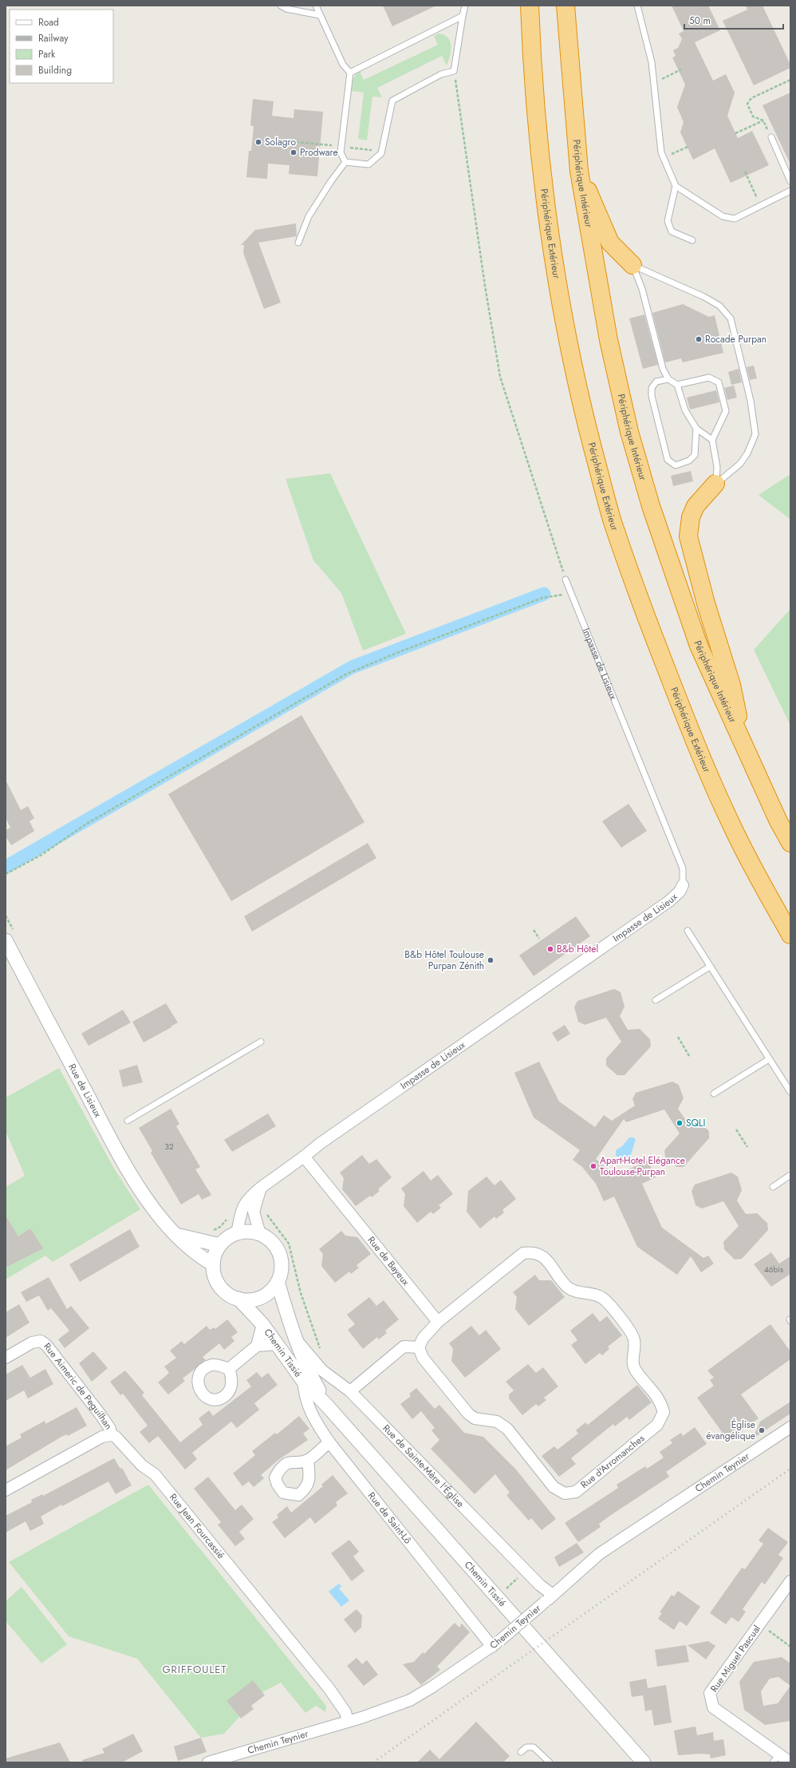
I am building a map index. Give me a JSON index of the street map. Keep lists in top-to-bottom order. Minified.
{"streets":{"highway":["Périphérique Intérieur","Périphérique Extérieur"],"street":["Impasse de Lisieux","Rue de Lisieux","Rue de Bayeux","Chemin Tissié","Rue Aimeric de Peguilhan","Rue d'Arromanches","Rue de Sainte-Mère l'Église","Chemin Teynier","Rue de Saint-Lô","Rue Jean Fourcassié","Rue Miguel Pascual"]},"crossings":[["Impasse de Lisieux","Rue de Bayeux"],["Rue de Lisieux","Chemin Tissié"],["Rue de Bayeux","Rue d'Arromanches"],["Chemin Tissié","Rue de Sainte-Mère l'Église"],["Chemin Tissié","Rue de Saint-Lô"],["Rue Aimeric de Peguilhan","Rue Jean Fourcassié"],["Rue de Sainte-Mère l'Église","Chemin Teynier"],["Chemin Teynier","Rue de Saint-Lô"],["Chemin Teynier","Rue Jean Fourcassié"]],"districts":["GRIFFOULET"],"places":["Solagro","Prodware","Rocade Purpan","B&b Hôtel","B&b Hôtel Toulouse Purpan Zénith","SQLI","Apart-Hotel Elégance Toulouse-Purpan","Église évangélique"],"house_numbers":["32","46bis"],"legend":["Road","Railway","Park","Building"],"scale_bar":"50 m"}
